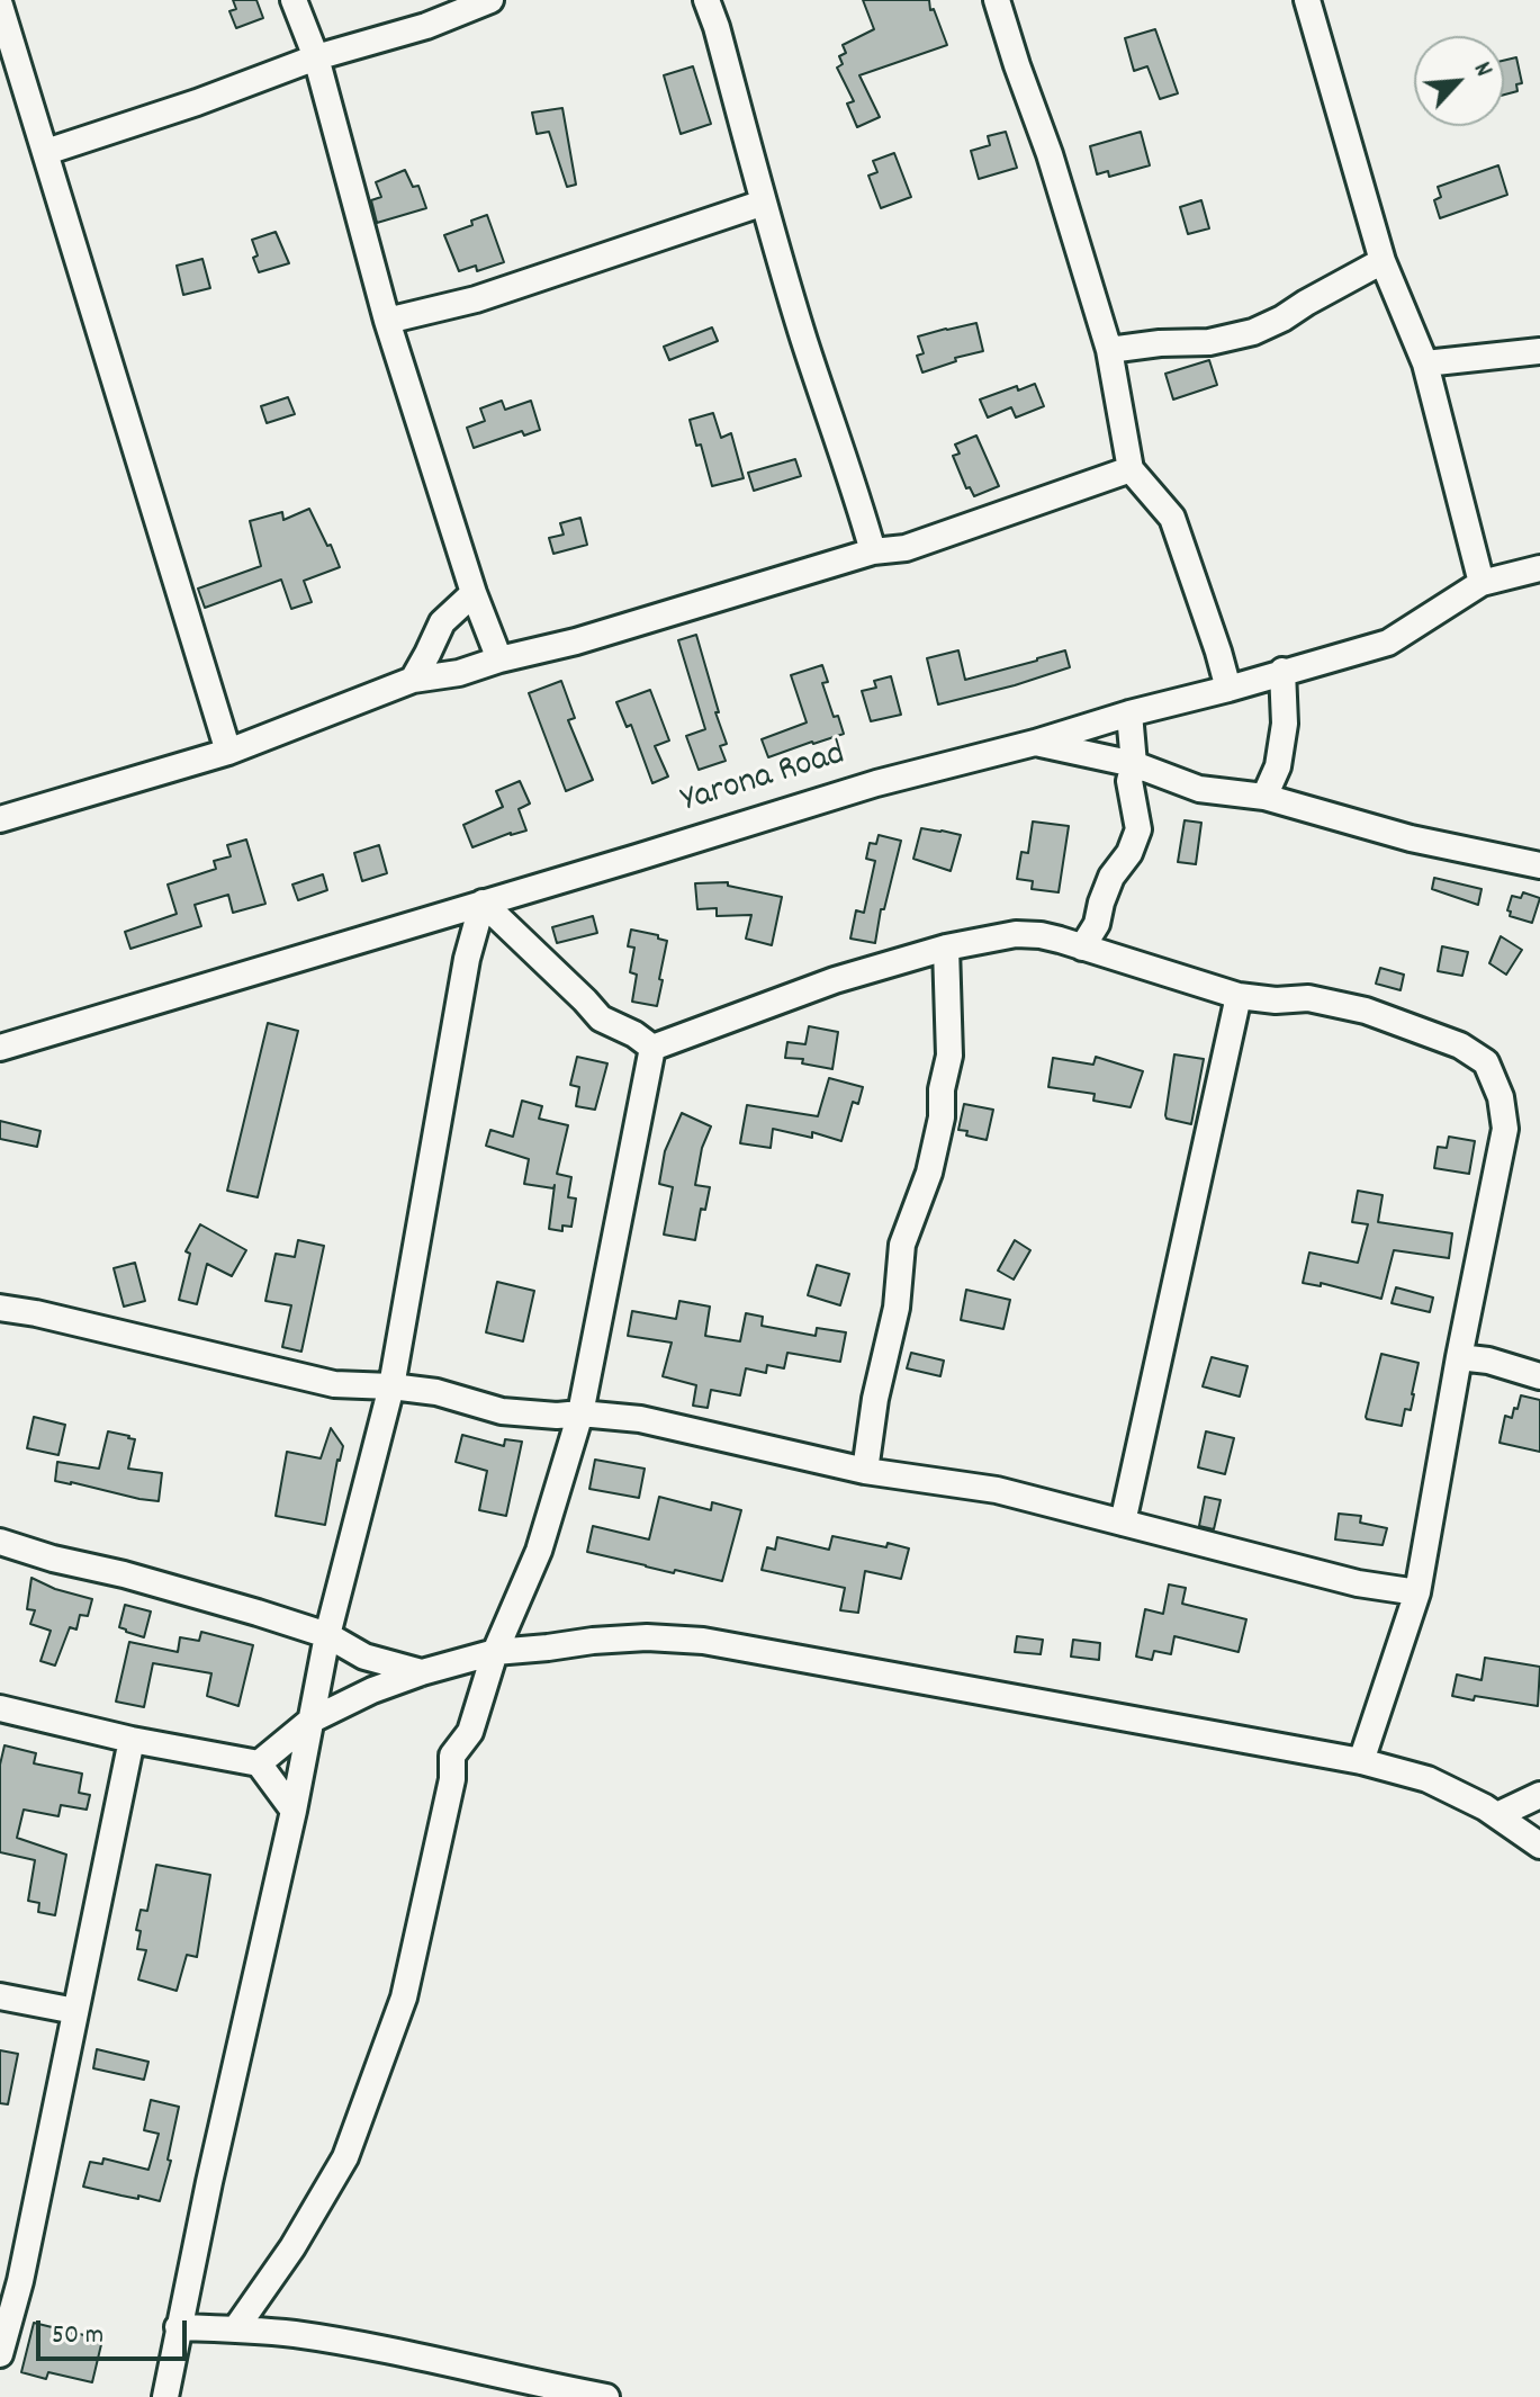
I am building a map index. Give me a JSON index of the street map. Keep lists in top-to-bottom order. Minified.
{"streets":{"street":["Yarona Road"]},"scale_bar":"50 m","north":"top right"}
